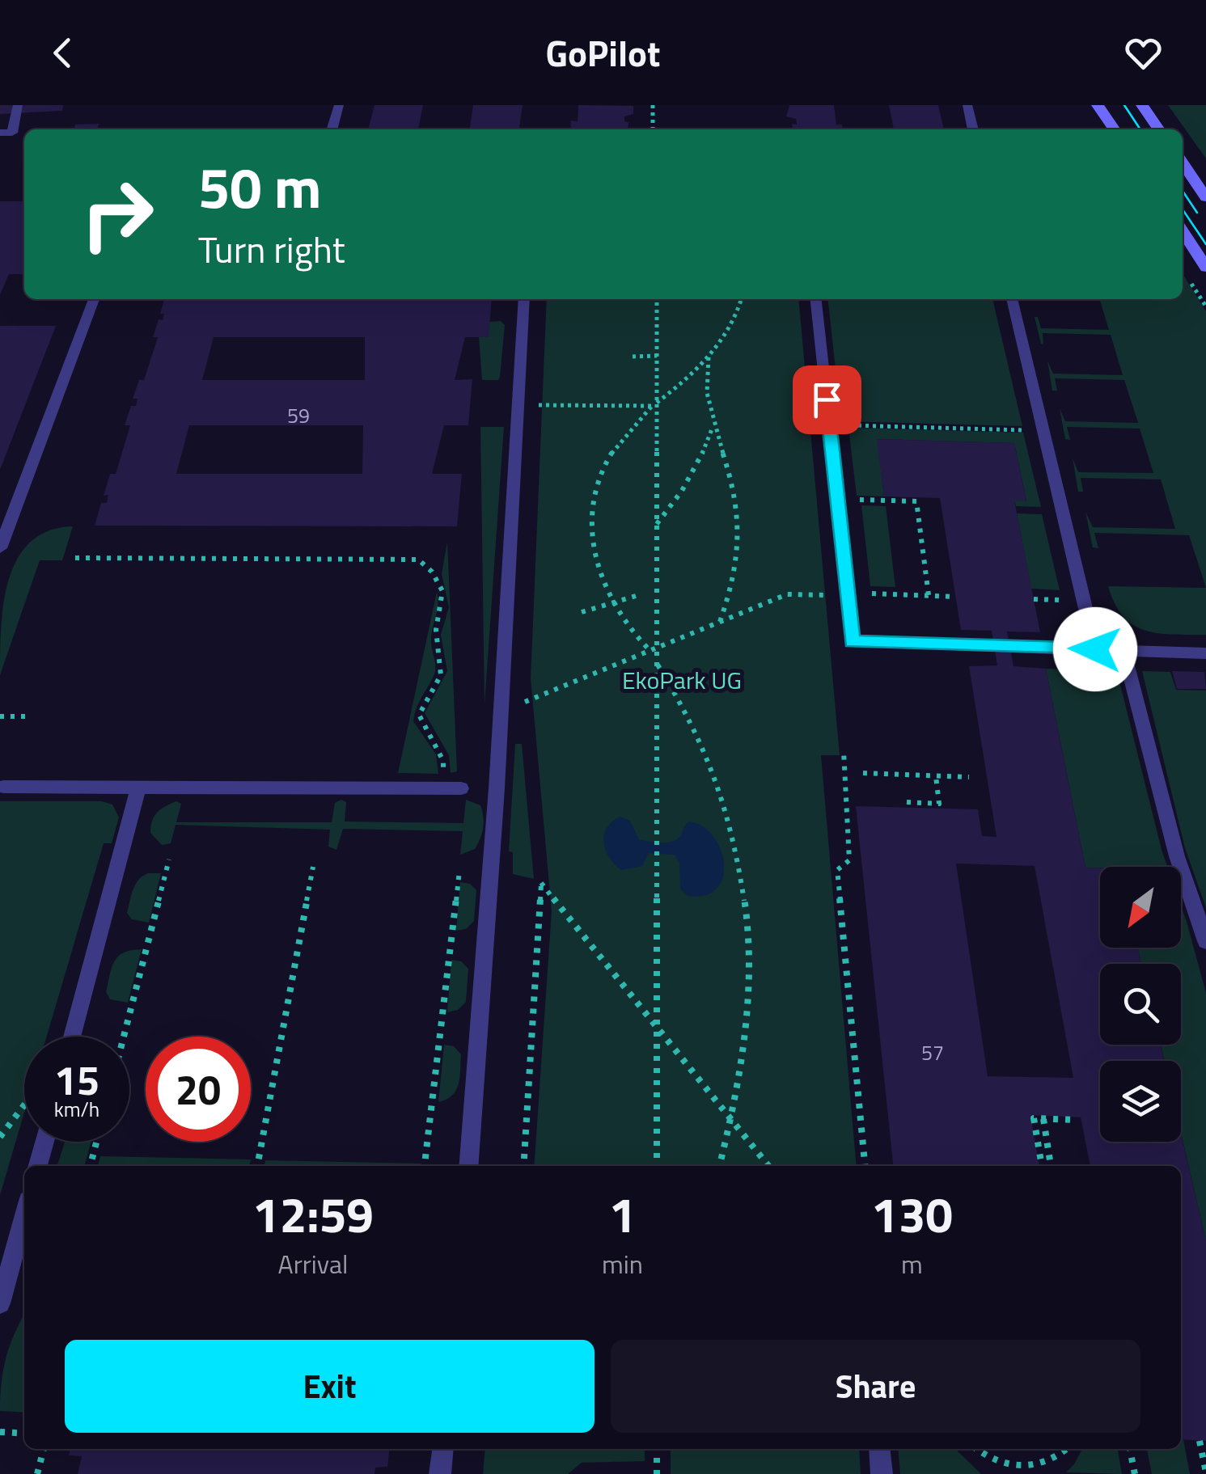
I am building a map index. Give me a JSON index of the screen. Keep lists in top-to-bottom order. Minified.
{"parks":["EkoPark UG"],"house_numbers":["59","57"],"north":"bottom left","page":{"header":"GoPilot","turn":["50 m","Turn right"],"speed":"15 km/h","limit":"20","eta":["12:59","Arrival","1","min","130","m"],"buttons":["Exit","Share"]}}
